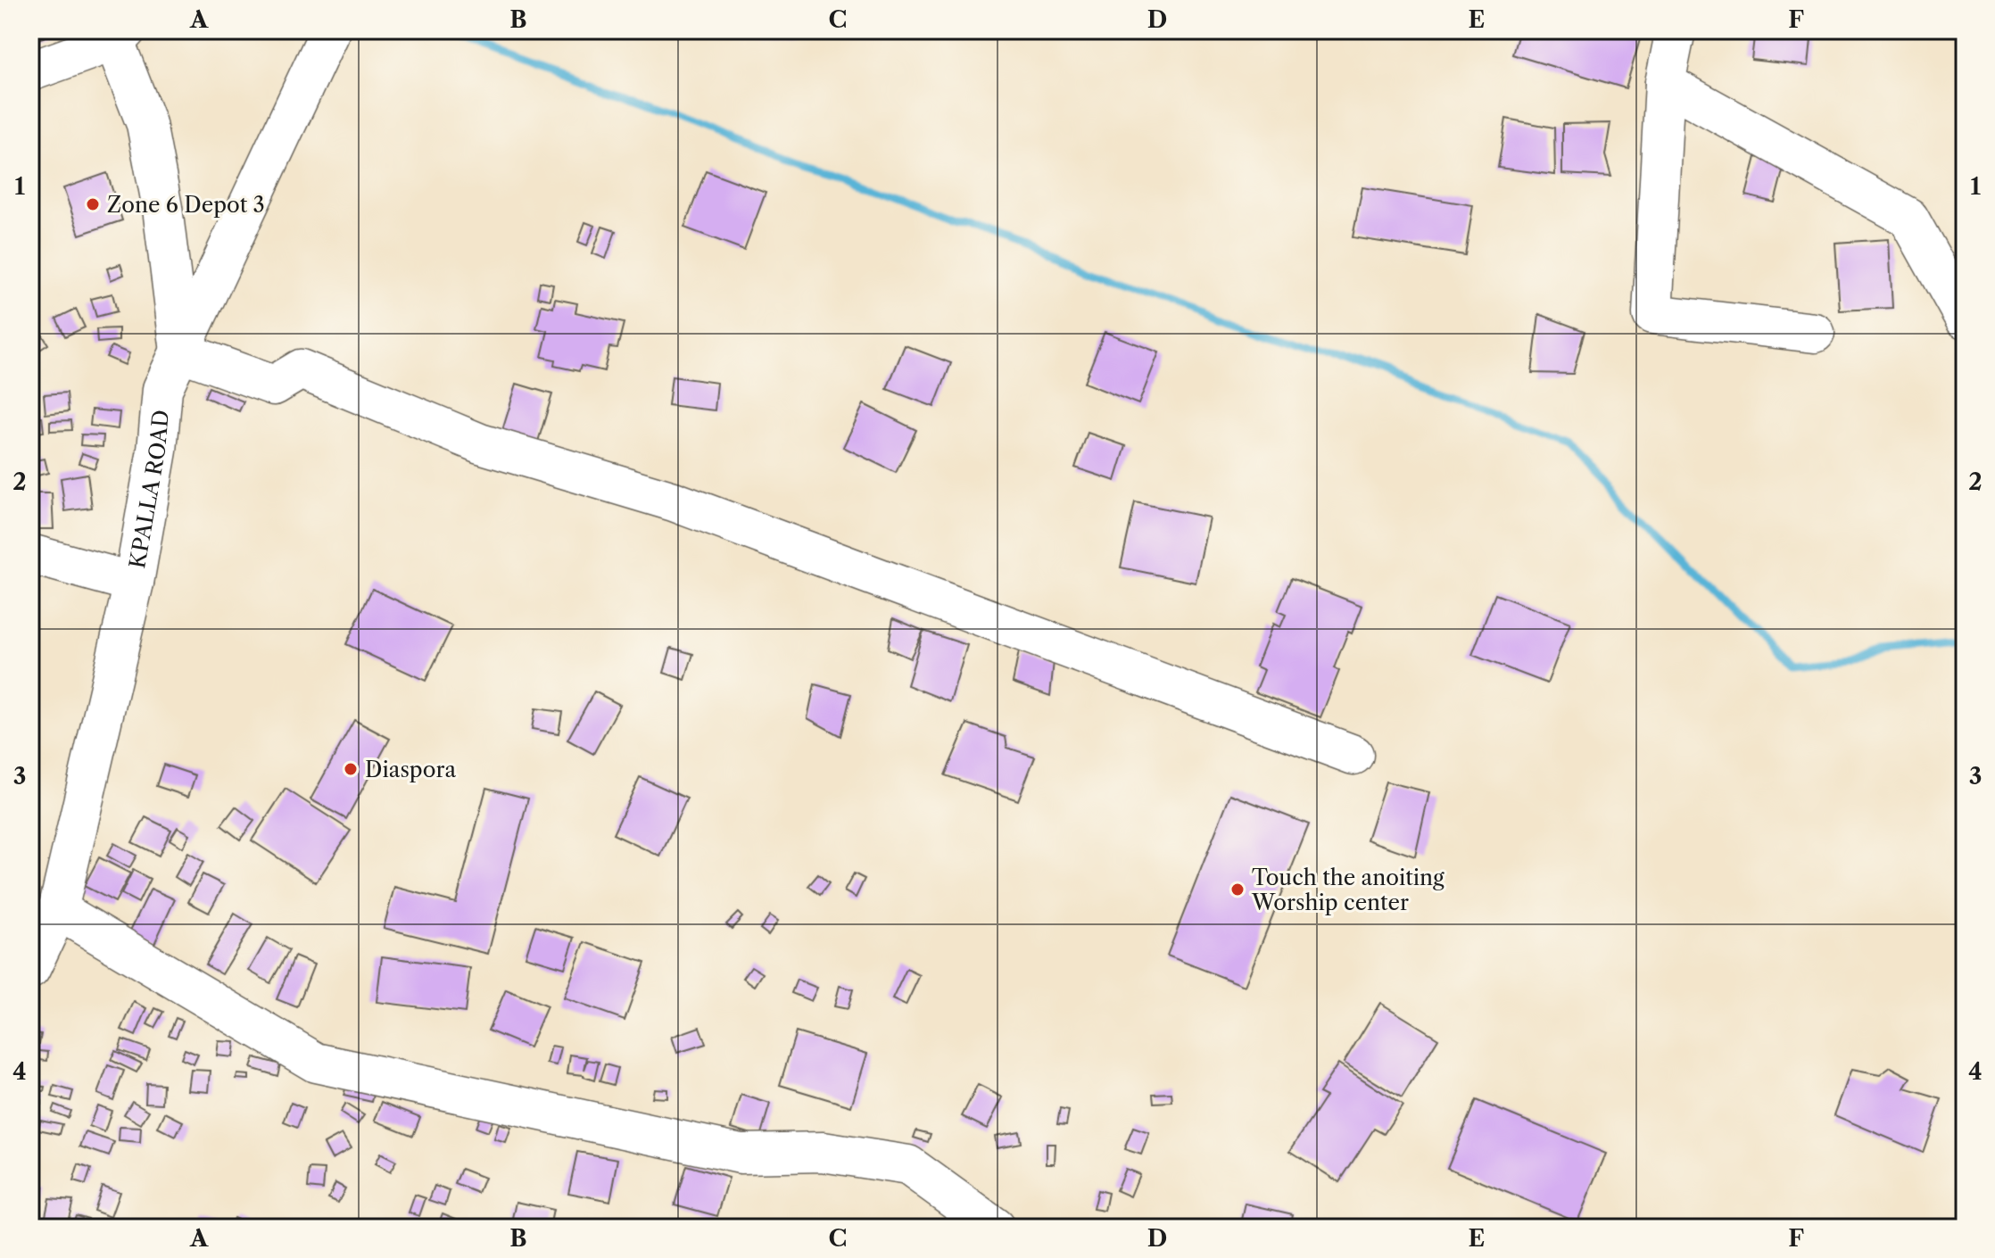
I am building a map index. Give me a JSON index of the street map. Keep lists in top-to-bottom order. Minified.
{"streets":{"street":["KPALLA ROAD"]},"places":["Zone 6 Depot 3","Diaspora","Touch the anoiting Worship center"],"grid":{"columns":["A","B","C","D","E","F"],"rows":["1","2","3","4"]}}
